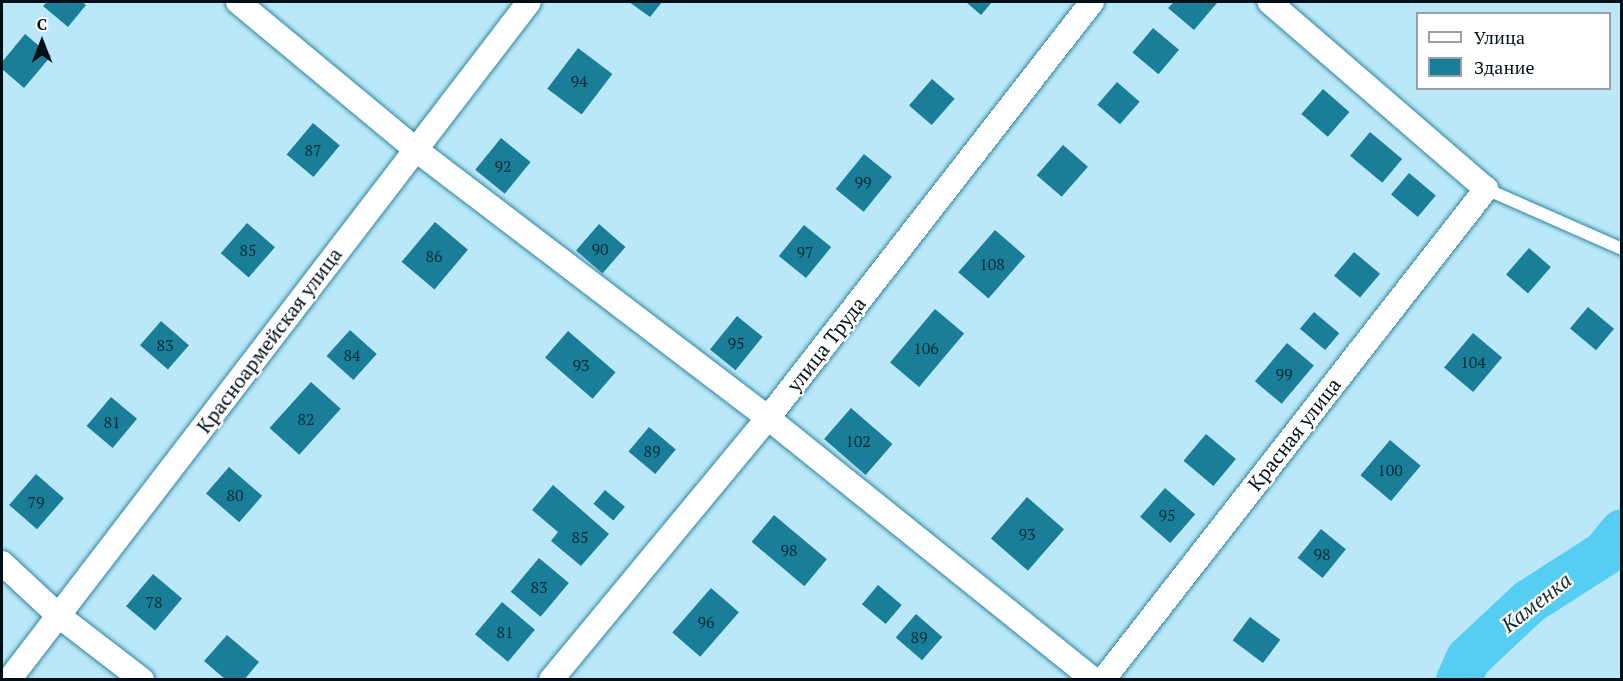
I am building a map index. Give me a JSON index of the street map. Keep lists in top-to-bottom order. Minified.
{"streets":{"street":["Красноармейская улица","улица Труда","Красная улица"]},"water":["Каменка"],"house_numbers":["94","87","92","99","90","85","97","86","108","95","83","106","84","104","93","99","82","81","102","89","100","80","79","95","93","85","98","98","83","78","96","81","89"],"legend":["Улица","Здание"],"north":"top"}
